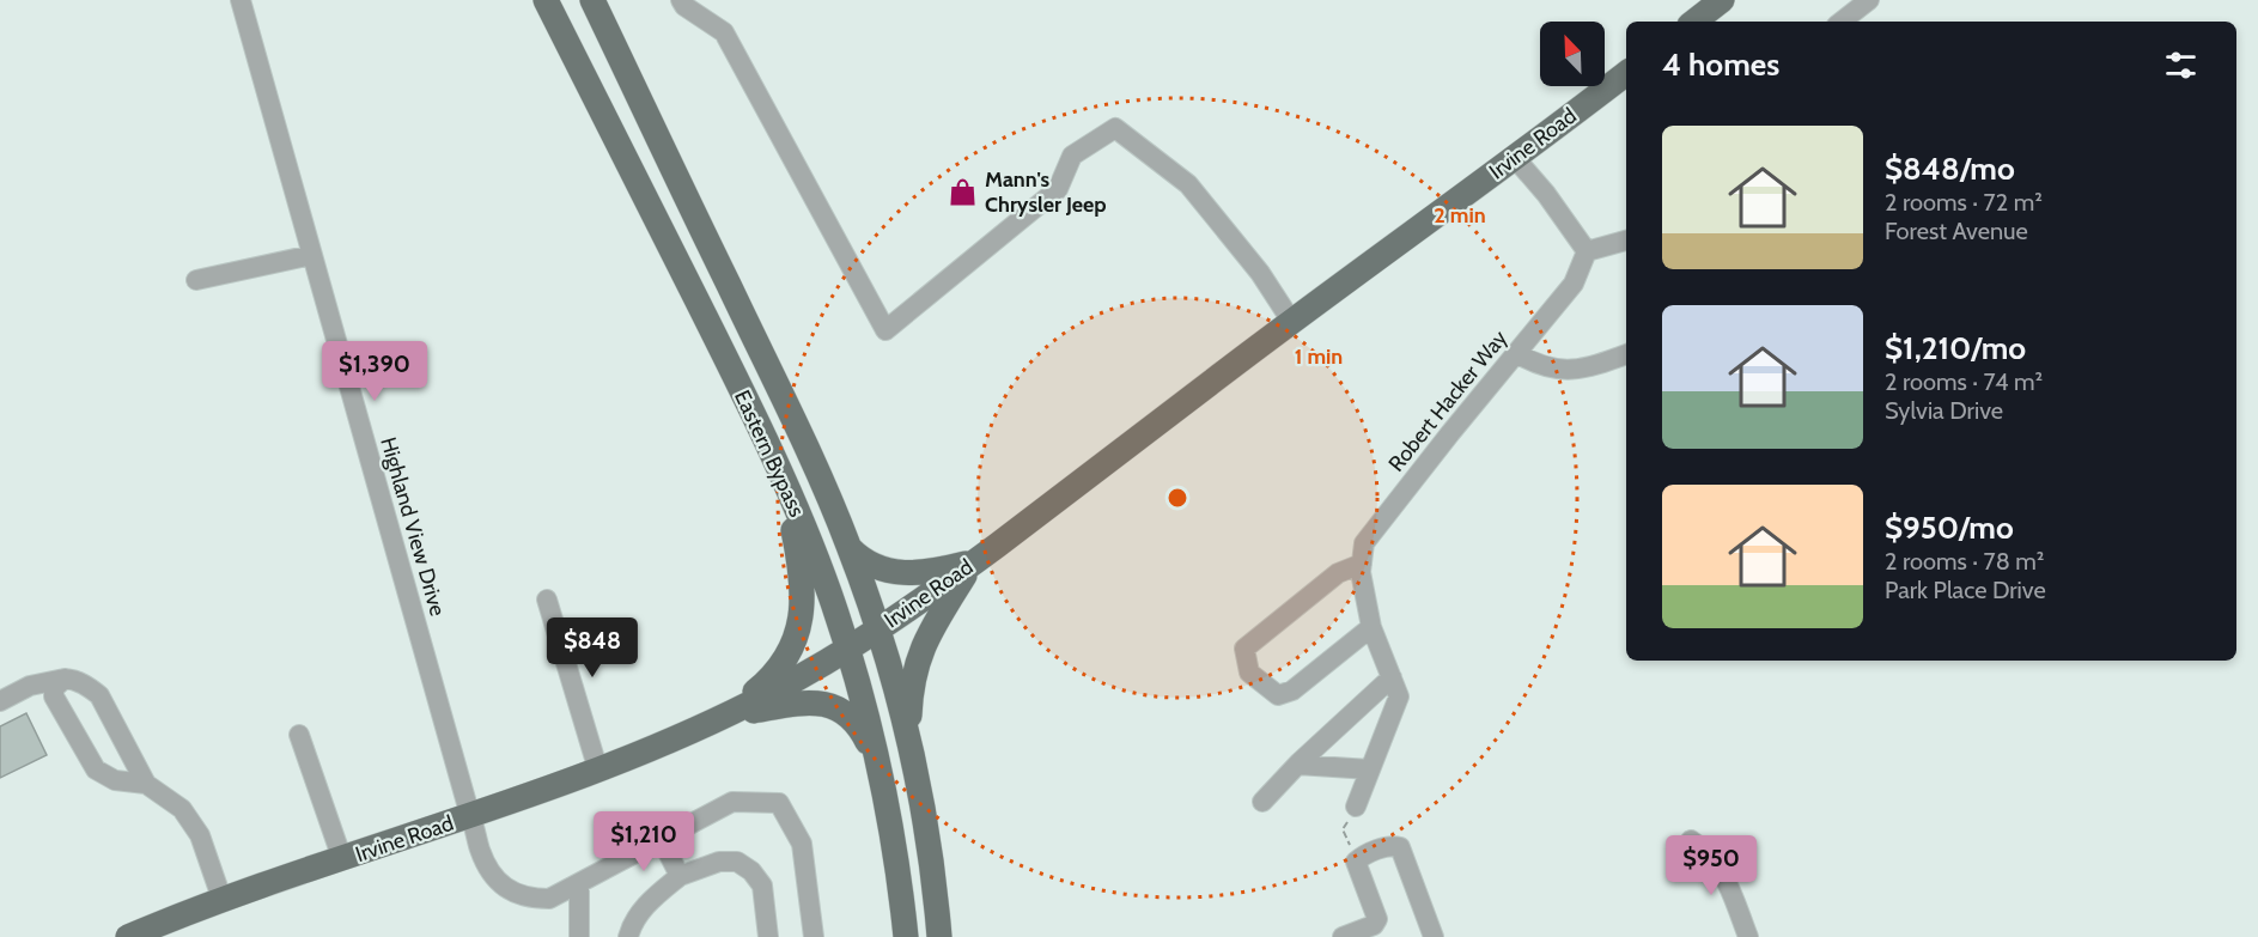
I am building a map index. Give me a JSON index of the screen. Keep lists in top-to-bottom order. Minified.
{"streets":{"main road":["Irvine Road","Eastern Bypass"],"street":["Robert Hacker Way","Highland View Drive"]},"crossings":[["Irvine Road","Eastern Bypass"],["Irvine Road","Highland View Drive"]],"places":{"shop":["Mann's Chrysler Jeep"]},"north":"top left","page":{"heading":"4 homes","list":[{"name":"$848/mo","note":"2 rooms · 72 m² · Forest Avenue"},{"name":"$1,210/mo","note":"2 rooms · 74 m² · Sylvia Drive"},{"name":"$950/mo","note":"2 rooms · 78 m² · Park Place Drive"}],"price":["$1,390","$848","$1,210","$950"]},"rings":["2 min","1 min"]}
